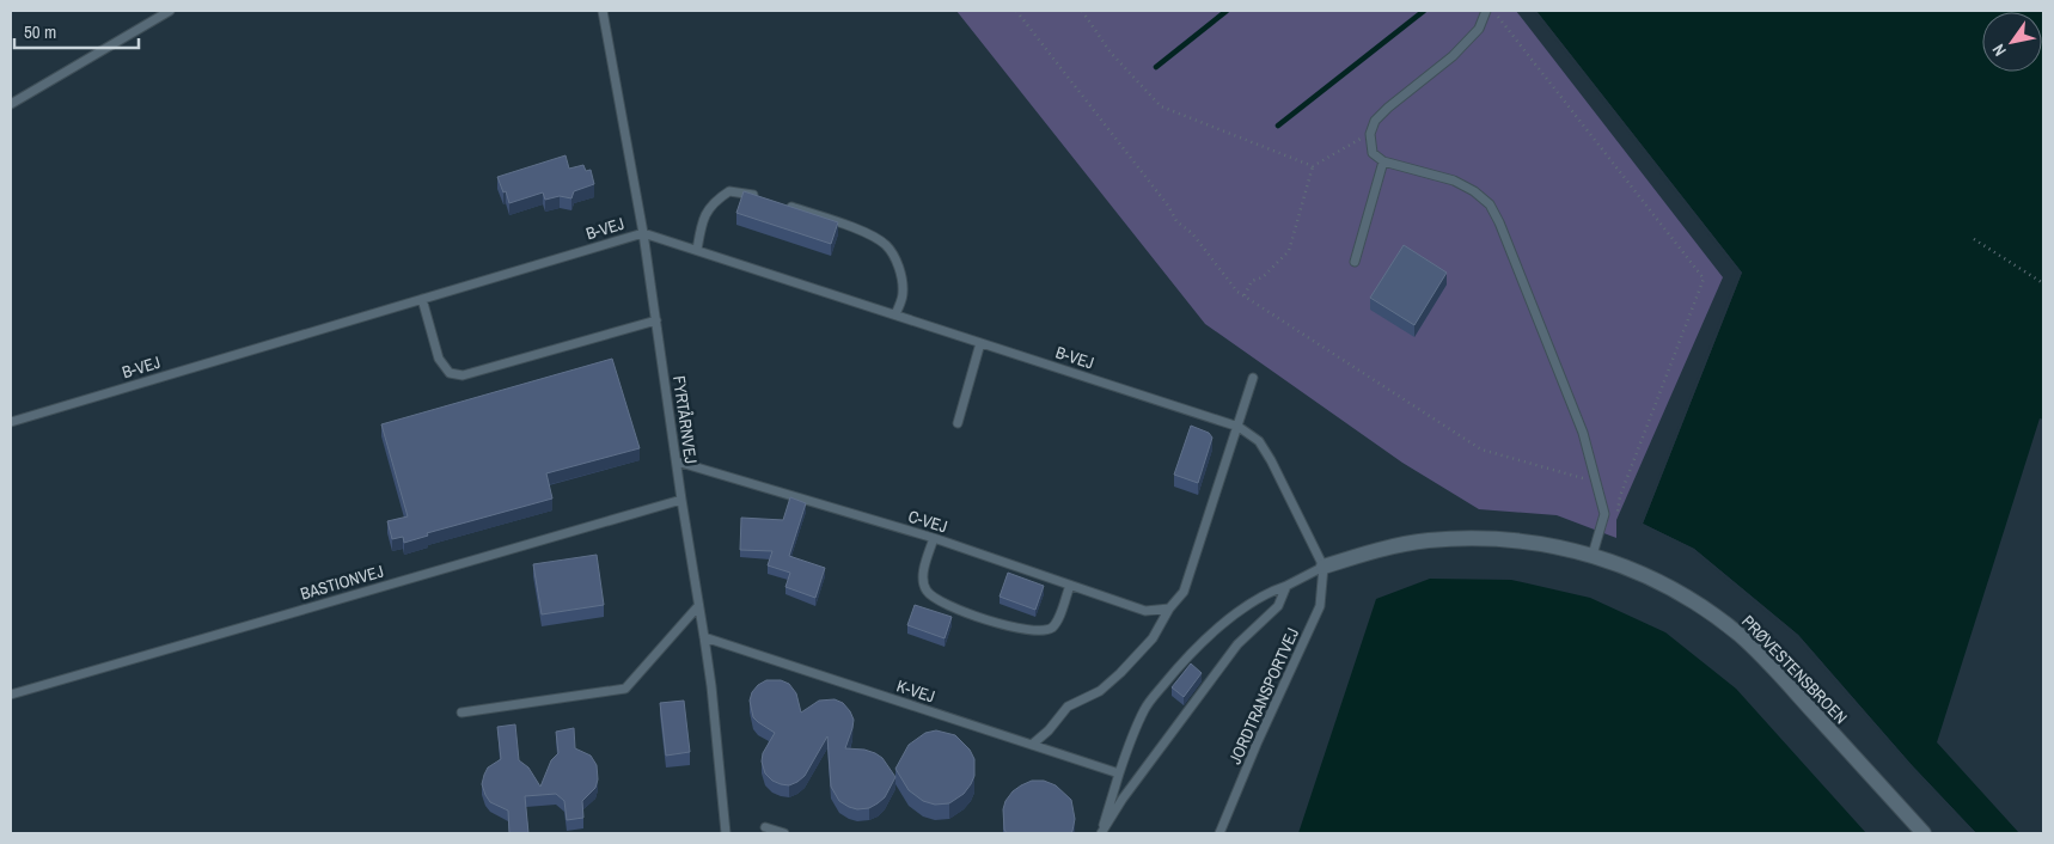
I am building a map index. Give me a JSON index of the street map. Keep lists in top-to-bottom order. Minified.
{"streets":{"street":["PRØVESTENSBROEN"],"lane":["B-VEJ","FYRTÅRNVEJ","C-VEJ","BASTIONVEJ","K-VEJ","JORDTRANSPORTVEJ"]},"crossings":[["B-VEJ","FYRTÅRNVEJ"],["FYRTÅRNVEJ","C-VEJ"],["FYRTÅRNVEJ","BASTIONVEJ"],["FYRTÅRNVEJ","K-VEJ"],["PRØVESTENSBROEN","JORDTRANSPORTVEJ"]],"scale_bar":"50 m","north":"bottom left"}
